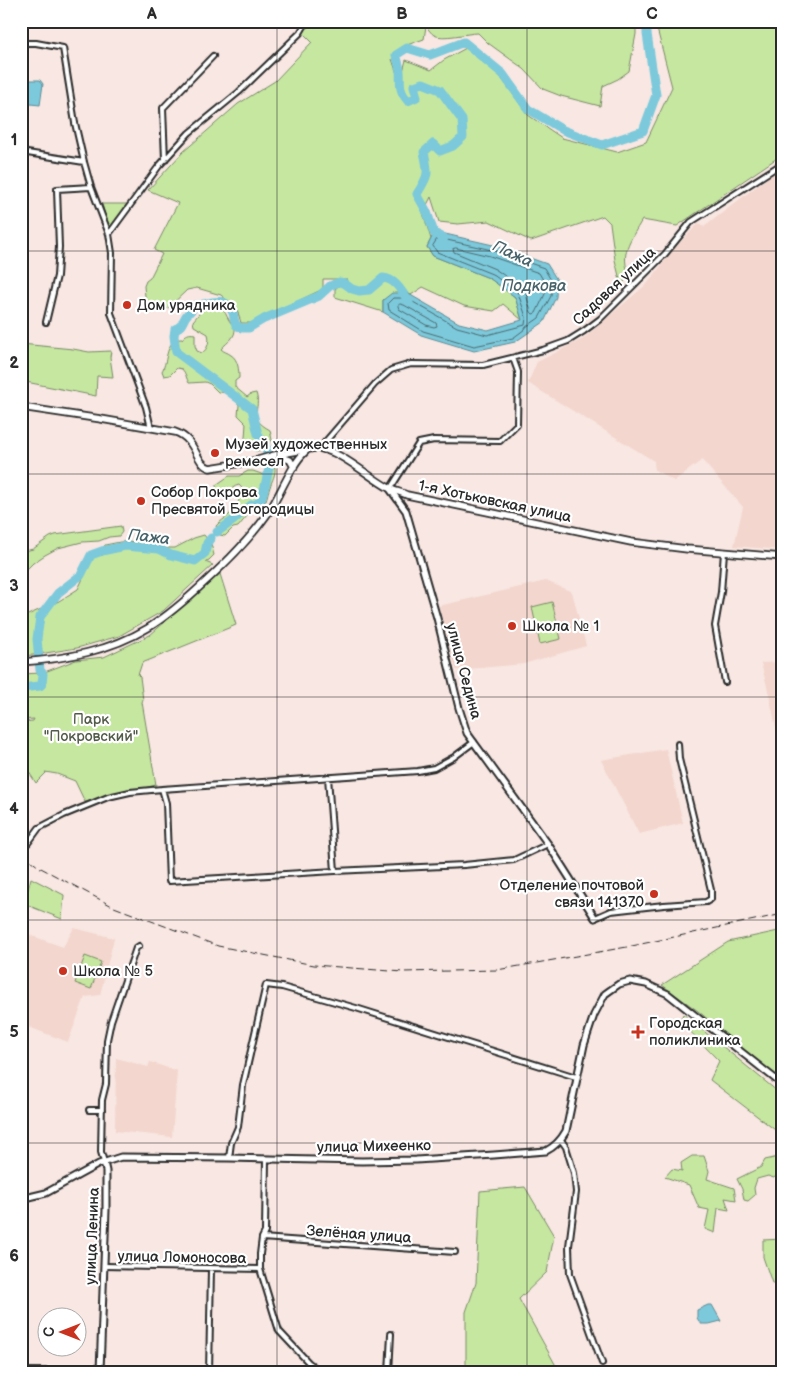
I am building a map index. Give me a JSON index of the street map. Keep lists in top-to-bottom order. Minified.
{"streets":{"main road":["1-я Хотьковская улица"],"street":["Садовая улица","улица Седина","улица Михеенко","Зелёная улица","улица Ленина","улица Ломоносова"]},"crossings":[["Садовая улица","1-я Хотьковская улица"],["1-я Хотьковская улица","улица Седина"],["улица Михеенко","улица Ленина"],["улица Ленина","улица Ломоносова"]],"water":["Пажа","Подкова"],"parks":["Парк \"Покровский\""],"places":{"other":["Дом урядника","Музей художественных ремесел","Собор Покрова Пресвятой Богородицы","Школа № 1","Отделение почтовой связи 141370","Школа № 5"],"health":["Городская поликлиника"]},"north":"left","grid":{"columns":["A","B","C"],"rows":["1","2","3","4","5","6"]}}
